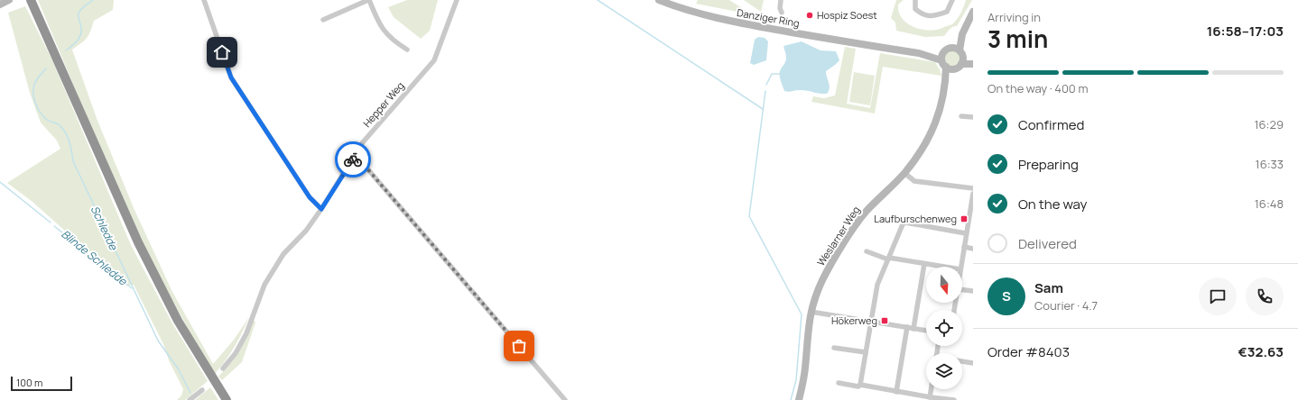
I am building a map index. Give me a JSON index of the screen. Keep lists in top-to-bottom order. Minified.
{"streets":{"main road":["Danziger Ring","Weslarner Weg"],"street":["Hepper Weg"]},"crossings":[["Danziger Ring","Weslarner Weg"]],"water":["Schledde","Blinde Schledde"],"places":{"other":["Hospiz Soest"],"transit":["Laufburschenweg","Hökerweg"]},"scale_bar":"100 m","north":"bottom","page":{"heading":["3 min","Arriving in","16:58–17:03"],"panel":["Sam","Courier · 4.7","Order #8403","€32.63"],"bar":"On the way · 400 m","list":[["Confirmed","16:29"],["Preparing","16:33"],["On the way","16:48"],"Delivered"],"round":"S","scale":"100 m"}}
